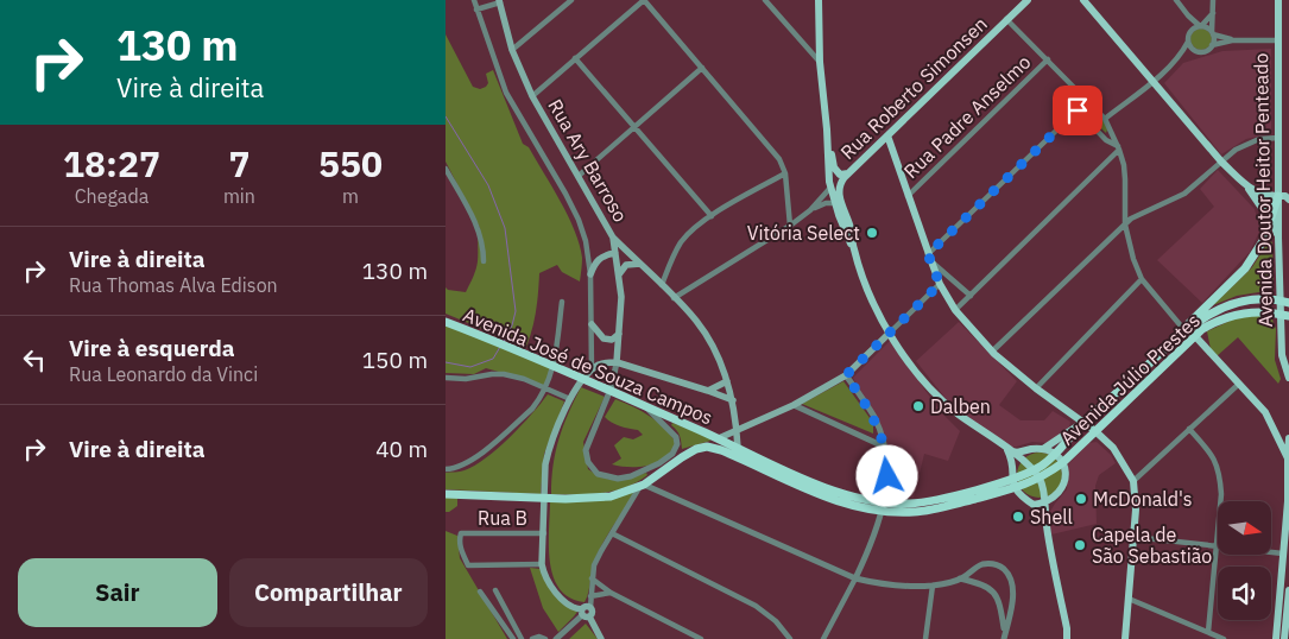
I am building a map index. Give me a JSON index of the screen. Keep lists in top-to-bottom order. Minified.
{"streets":{"highway":["Avenida José de Souza Campos","Avenida Júlio Prestes"],"main road":["Rua Roberto Simonsen","Rua Ary Barroso","Avenida Doutor Heitor Penteado"],"street":["Rua Padre Anselmo","Rua B"]},"places":["Vitória Select","Dalben","McDonald's","Shell","Capela de São Sebastião"],"north":"right","page":{"turn":["130 m","Vire à direita"],"eta":["18:27","Chegada","7","min","550","m"],"list":[{"name":"Vire à direita","note":"Rua Thomas Alva Edison","value":"130 m"},{"name":"Vire à esquerda","note":"Rua Leonardo da Vinci","value":"150 m"},{"name":"Vire à direita","value":"40 m"}],"buttons":["Sair","Compartilhar"]}}
